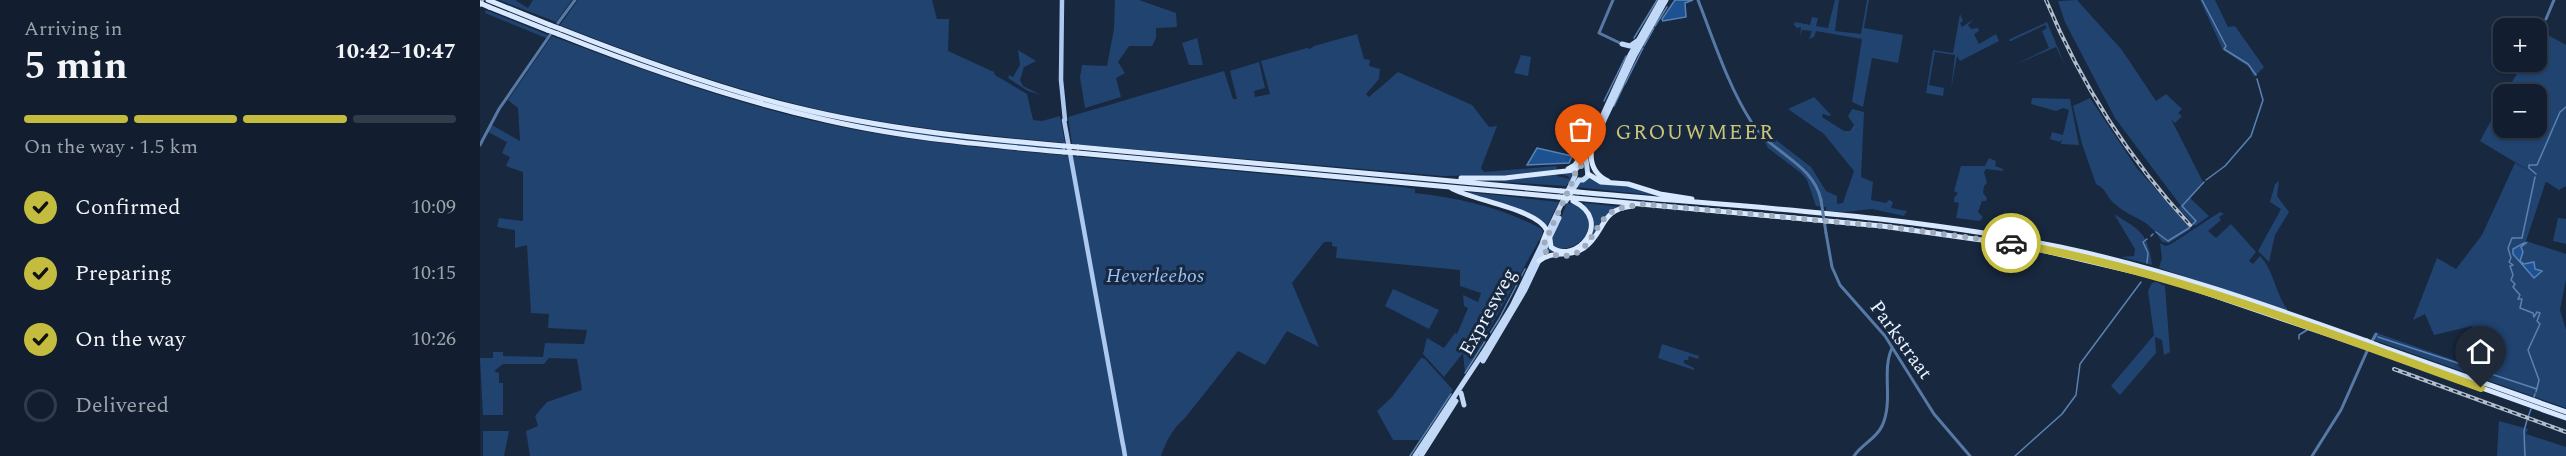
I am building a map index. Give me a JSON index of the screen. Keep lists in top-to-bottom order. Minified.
{"streets":{"highway":["Expresweg"],"street":["Parkstraat"]},"districts":["GROUWMEER"],"parks":["Heverleebos"],"page":{"heading":["5 min","Arriving in","10:42–10:47"],"map_buttons":["+","−"],"bar":"On the way · 1.5 km","list":[["Confirmed","10:09"],["Preparing","10:15"],["On the way","10:26"],"Delivered"]}}
